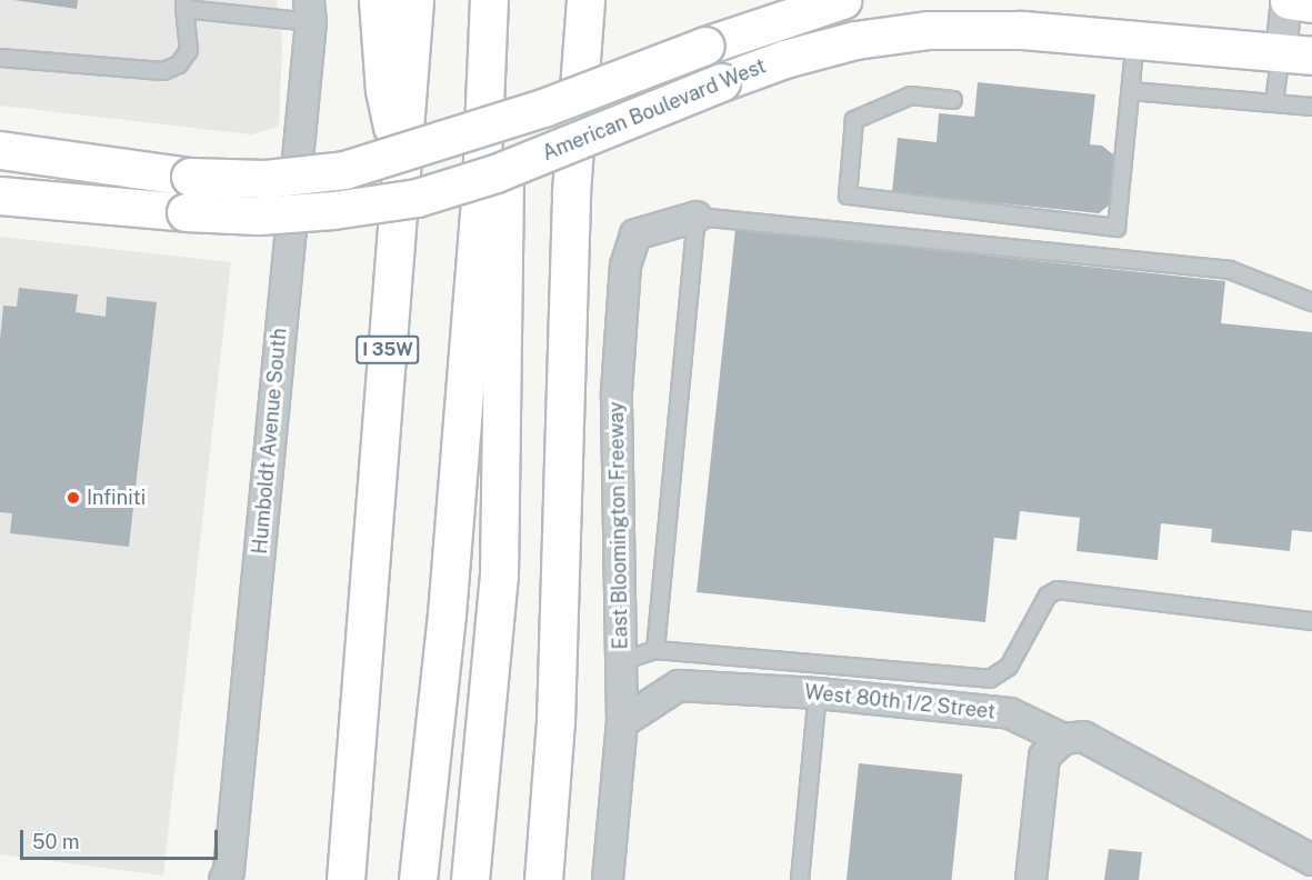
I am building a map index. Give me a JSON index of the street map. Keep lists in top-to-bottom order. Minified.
{"streets":{"main road":["American Boulevard West","I 35W"],"street":["Humboldt Avenue South","East Bloomington Freeway","West 80th 1/2 Street"]},"crossings":[["East Bloomington Freeway","West 80th 1/2 Street"]],"places":["Infiniti"],"scale_bar":"50 m"}
